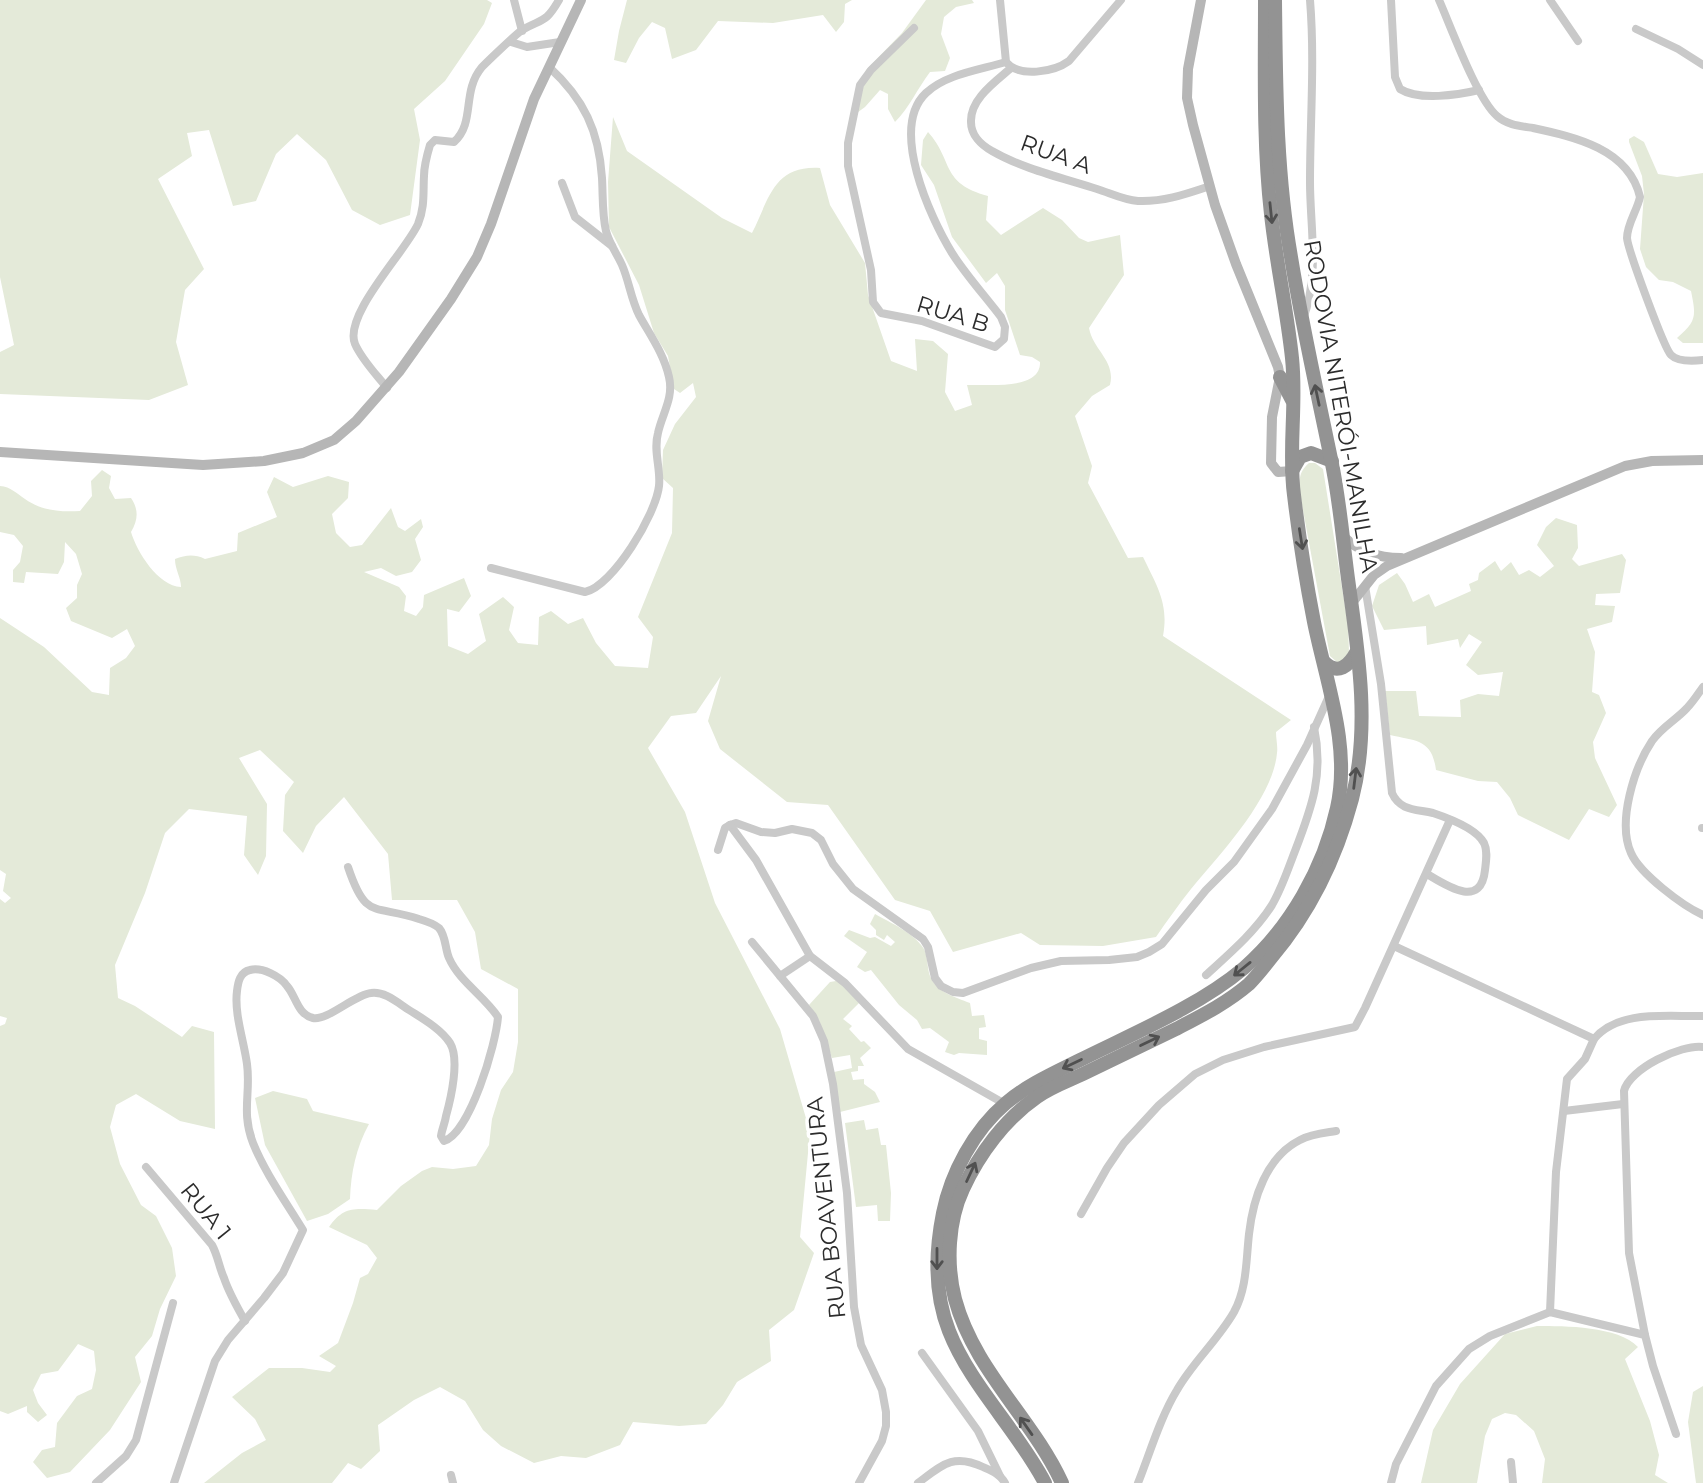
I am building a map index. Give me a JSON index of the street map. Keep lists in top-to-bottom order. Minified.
{"streets":{"highway":["RODOVIA NITERÓI-MANILHA"],"street":["RUA A","RUA B","RUA BOAVENTURA","RUA 1"]},"crossings":[["RUA A","RUA B"]]}
